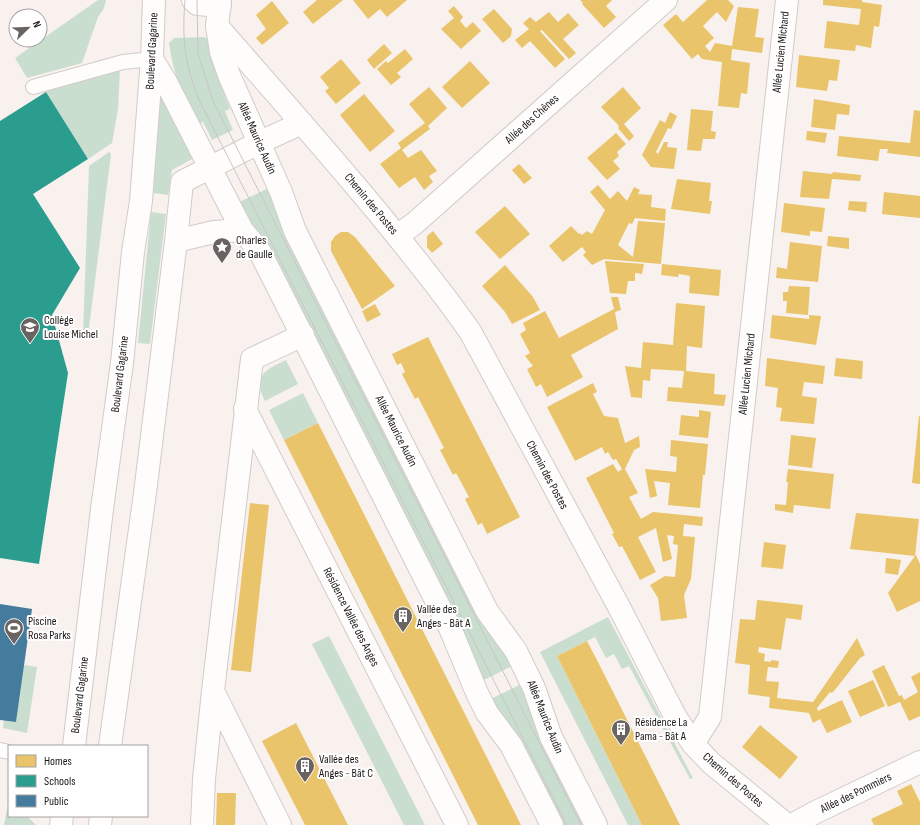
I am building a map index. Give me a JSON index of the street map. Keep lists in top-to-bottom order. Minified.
{"streets":{"street":["Boulevard Gagarine","Allée Lucien Michard","Allée des Chênes","Allée Maurice Audin","Chemin des Postes","Résidence Vallée des Anges","Allée des Pommiers"]},"crossings":[["Allée Lucien Michard","Chemin des Postes"],["Allée des Chênes","Chemin des Postes"],["Allée Maurice Audin","Chemin des Postes"]],"places":{"place":["Charles de Gaulle"],"school or university":["Collège Louise Michel"],"building":["Vallée des Anges - Bât A","Résidence La Pama - Bât A","Vallée des Anges - Bât C"],"sports":["Piscine Rosa Parks"]},"legend":["Homes","Schools","Public"],"north":"top right"}
